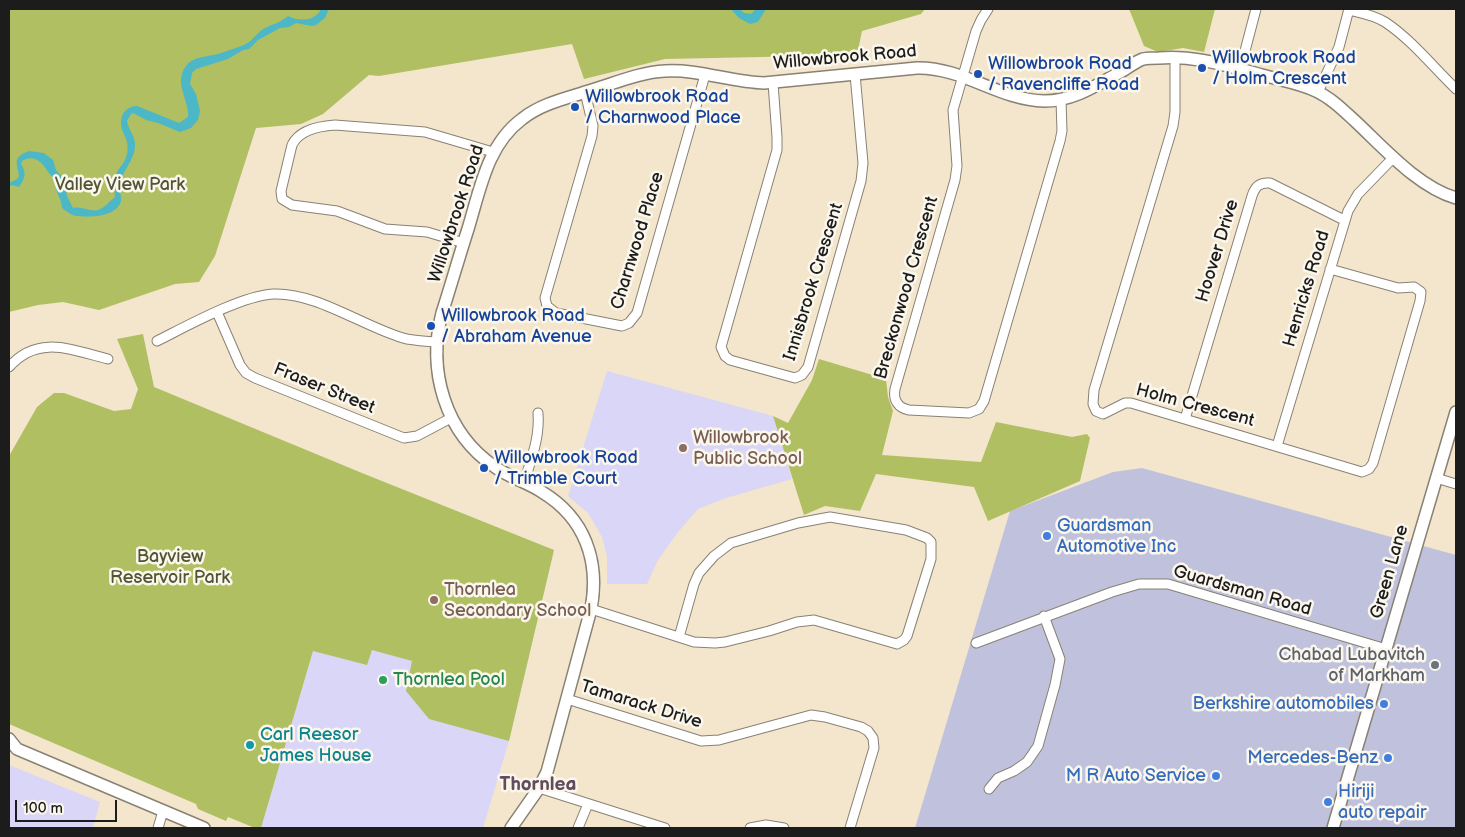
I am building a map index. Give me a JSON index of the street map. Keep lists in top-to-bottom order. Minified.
{"streets":{"street":["Willowbrook Road","Charnwood Place","Hoover Drive","Innisbrook Crescent","Breckonwood Crescent","Henricks Road","Fraser Street","Holm Crescent","Green Lane","Guardsman Road","Tamarack Drive"]},"crossings":[["Willowbrook Road","Charnwood Place"],["Willowbrook Road","Innisbrook Crescent"],["Willowbrook Road","Breckonwood Crescent"],["Willowbrook Road","Henricks Road"],["Willowbrook Road","Fraser Street"],["Willowbrook Road","Holm Crescent"],["Willowbrook Road","Tamarack Drive"],["Hoover Drive","Henricks Road"],["Hoover Drive","Holm Crescent"],["Henricks Road","Holm Crescent"],["Green Lane","Guardsman Road"]],"districts":["Thornlea"],"parks":["Valley View Park","Bayview Reservoir Park"],"places":["Willowbrook Road / Holm Crescent","Willowbrook Road / Ravencliffe Road","Willowbrook Road / Charnwood Place","Willowbrook Road / Abraham Avenue","Willowbrook Public School","Willowbrook Road / Trimble Court","Guardsman Automotive Inc","Thornlea Secondary School","Chabad Lubavitch of Markham","Thornlea Pool","Berkshire automobiles","Carl Reesor James House","Mercedes-Benz","M R Auto Service","Hiriji auto repair"],"scale_bar":"100 m"}
